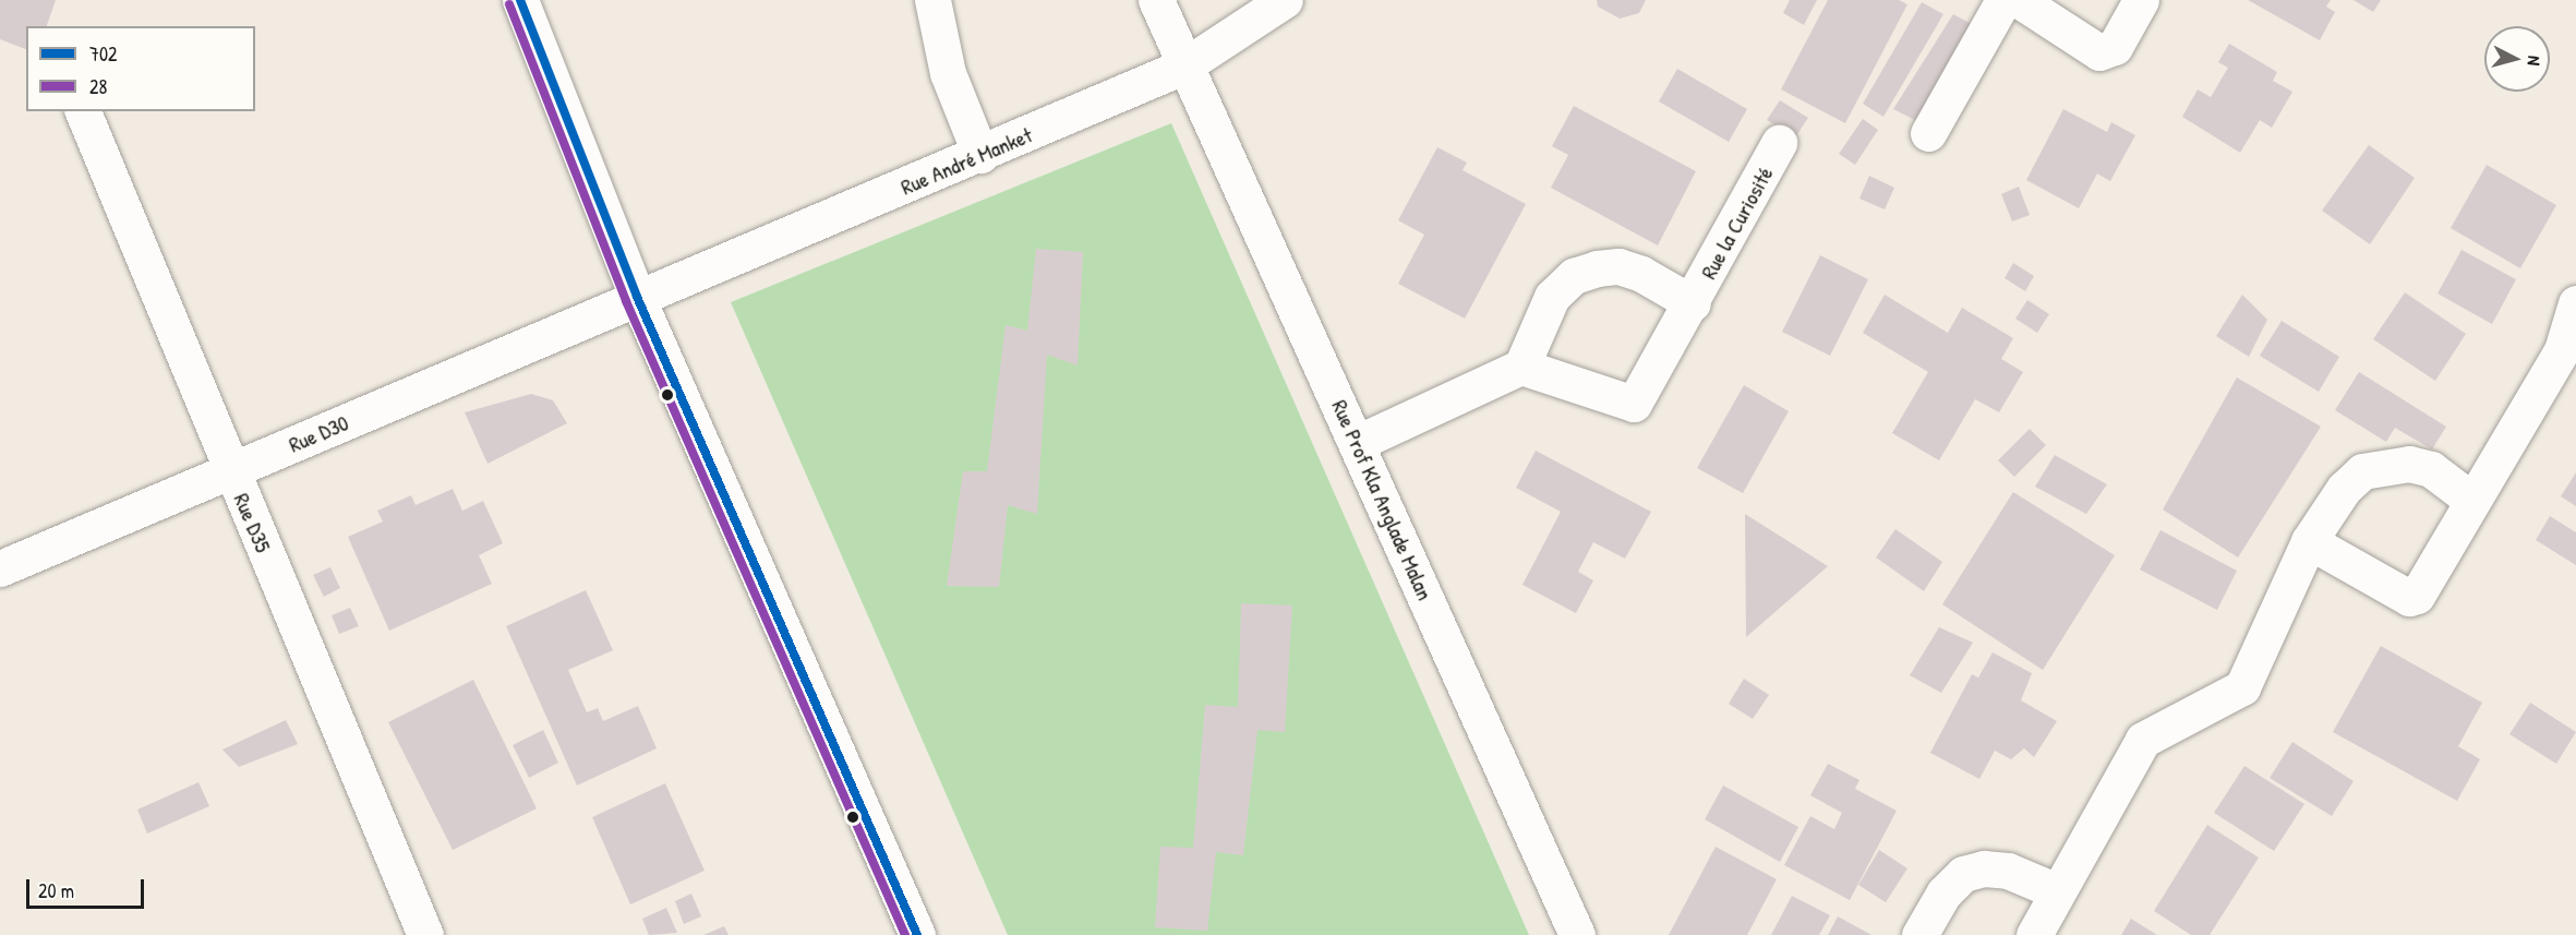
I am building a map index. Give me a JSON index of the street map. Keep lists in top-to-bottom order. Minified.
{"streets":{"street":["Rue André Manket","Rue la Curiosité","Rue D30","Rue Prof Kla Anglade Malan","Rue D35"]},"crossings":[["Rue André Manket","Rue D30"],["Rue André Manket","Rue Prof Kla Anglade Malan"],["Rue D30","Rue D35"]],"lines":["transit line 702","transit line 28"],"legend":["702","28"],"scale_bar":"20 m","north":"right"}
